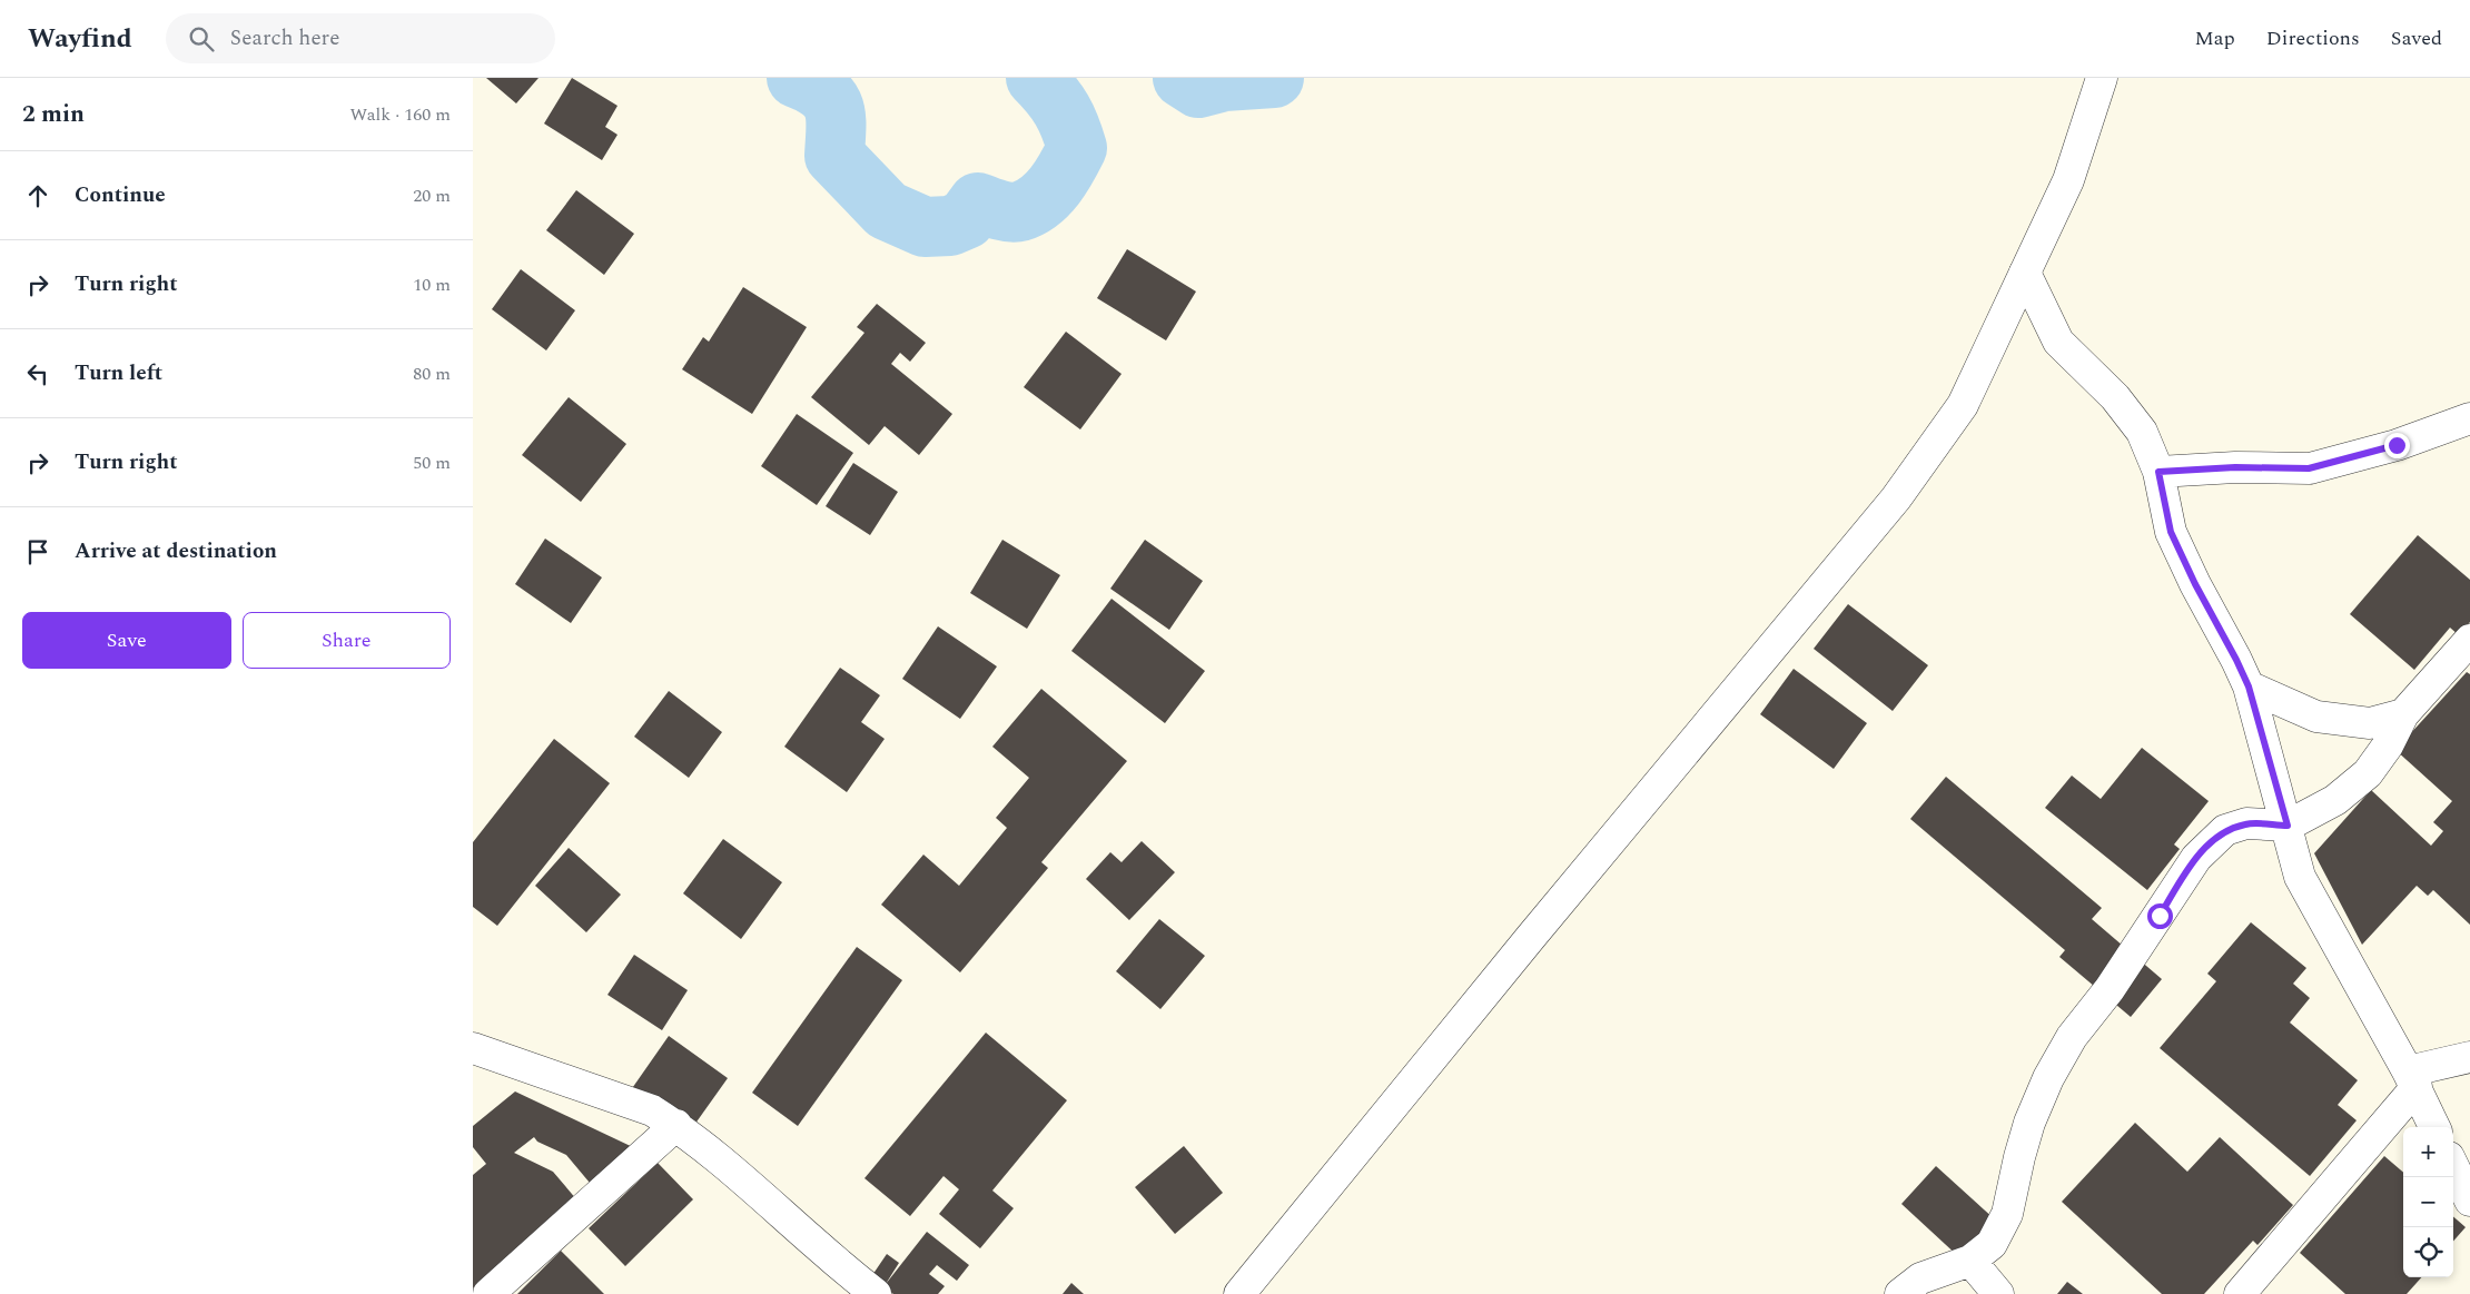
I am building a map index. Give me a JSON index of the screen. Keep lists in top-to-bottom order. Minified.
{"page":{"header":"Wayfind","search":"Search here","nav":["Map","Directions","Saved"],"heading":["2 min","Walk · 160 m"],"list":[["Continue","20 m"],["Turn right","10 m"],["Turn left","80 m"],["Turn right","50 m"],"Arrive at destination"],"buttons":["Save","Share"],"map_buttons":["+","−"]}}
